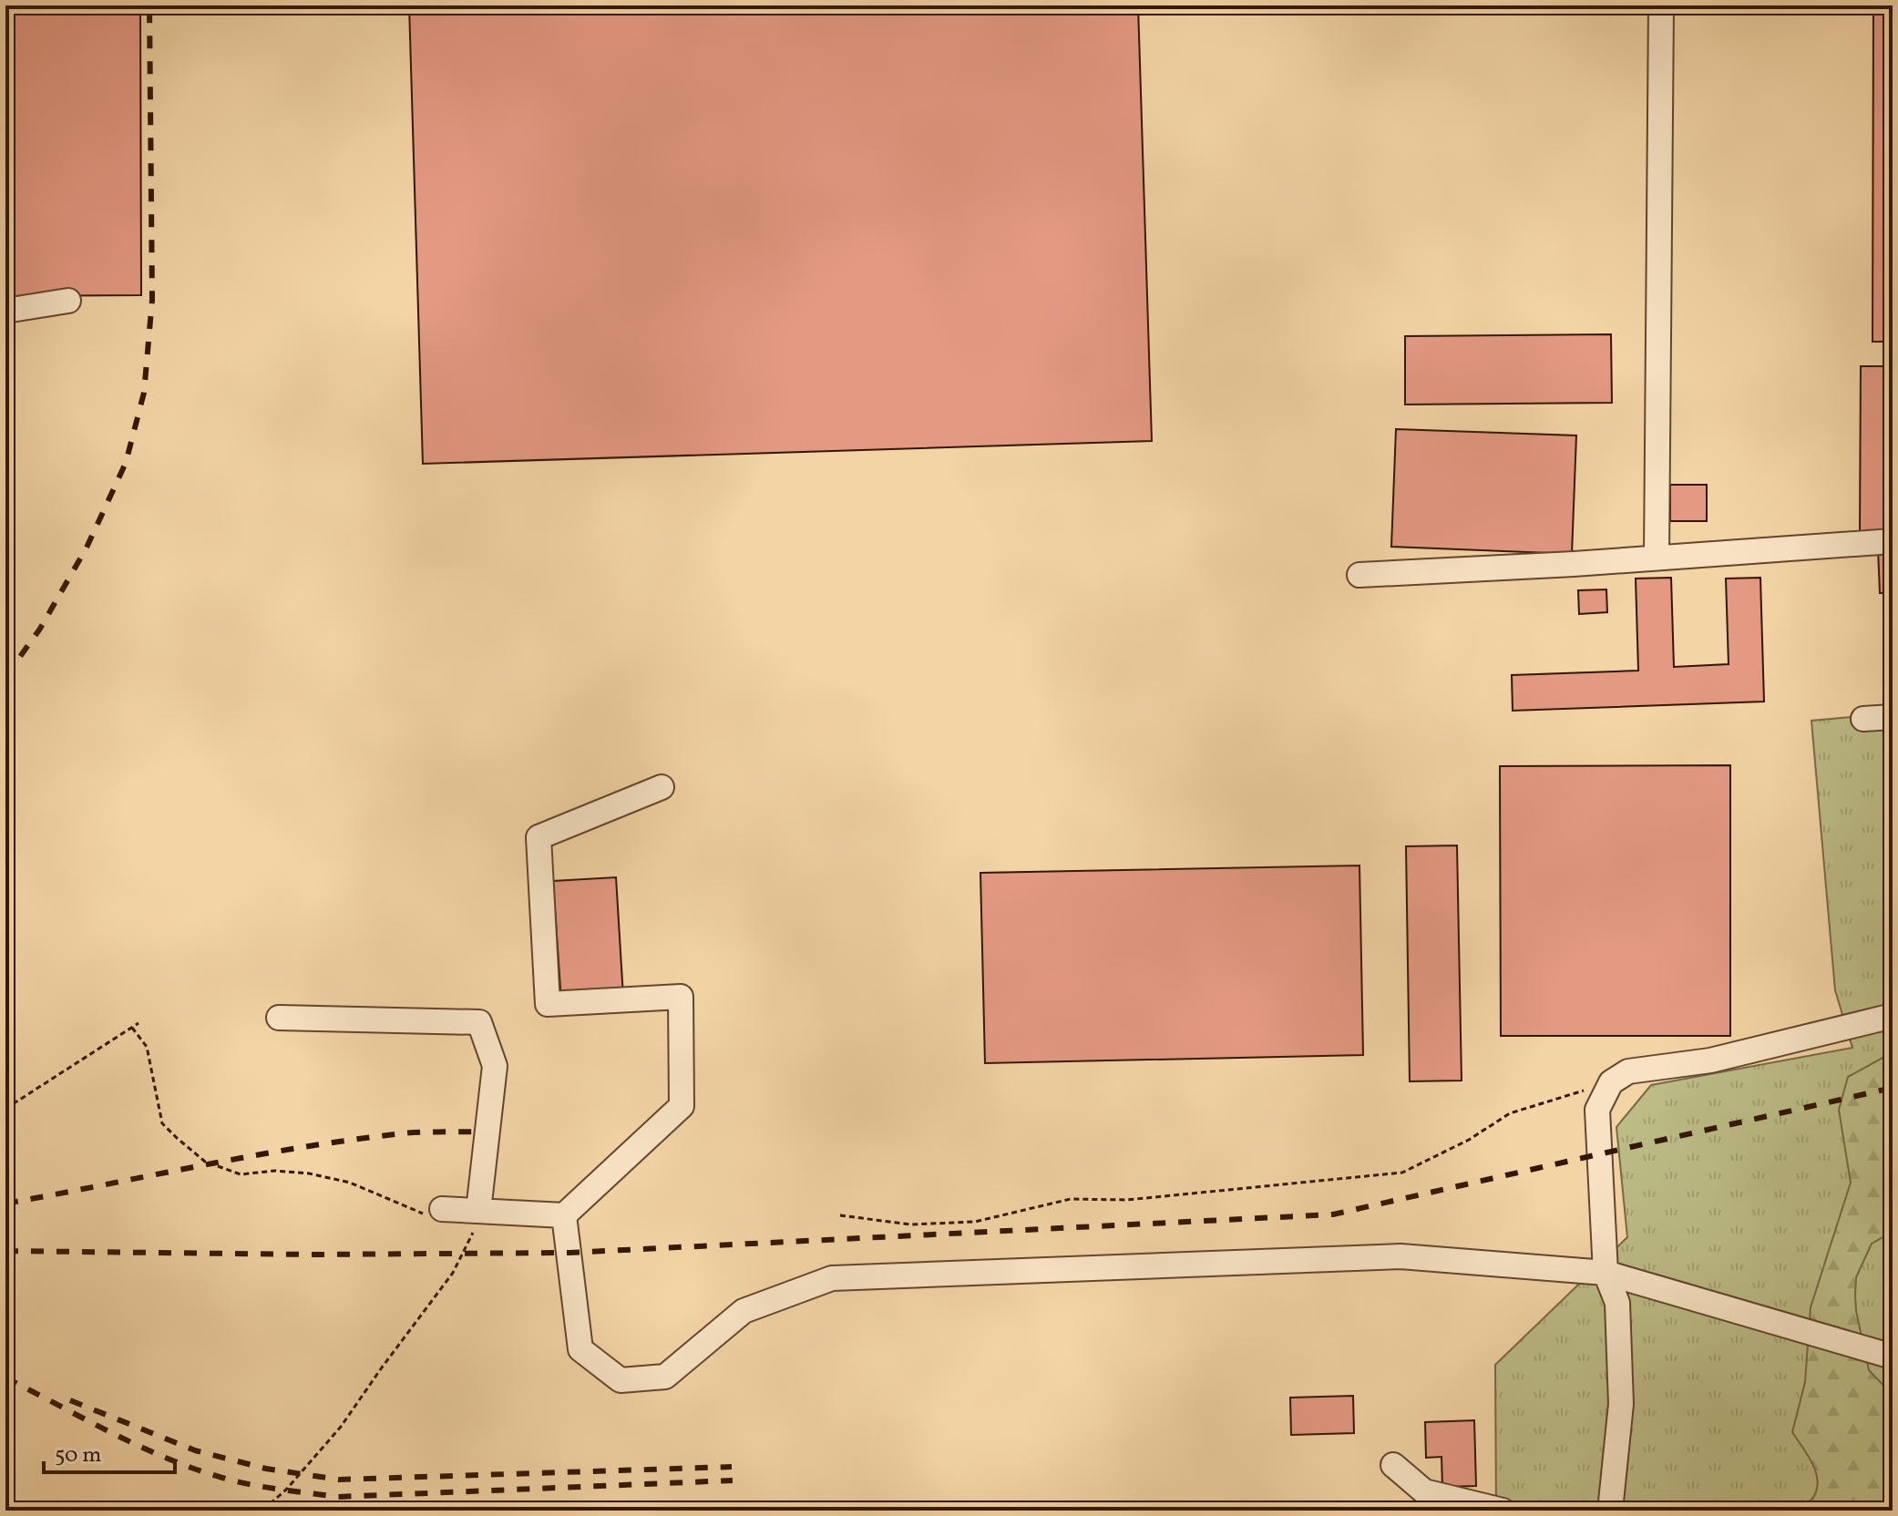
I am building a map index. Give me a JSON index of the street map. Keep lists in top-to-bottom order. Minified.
{"scale_bar":"50 m"}
